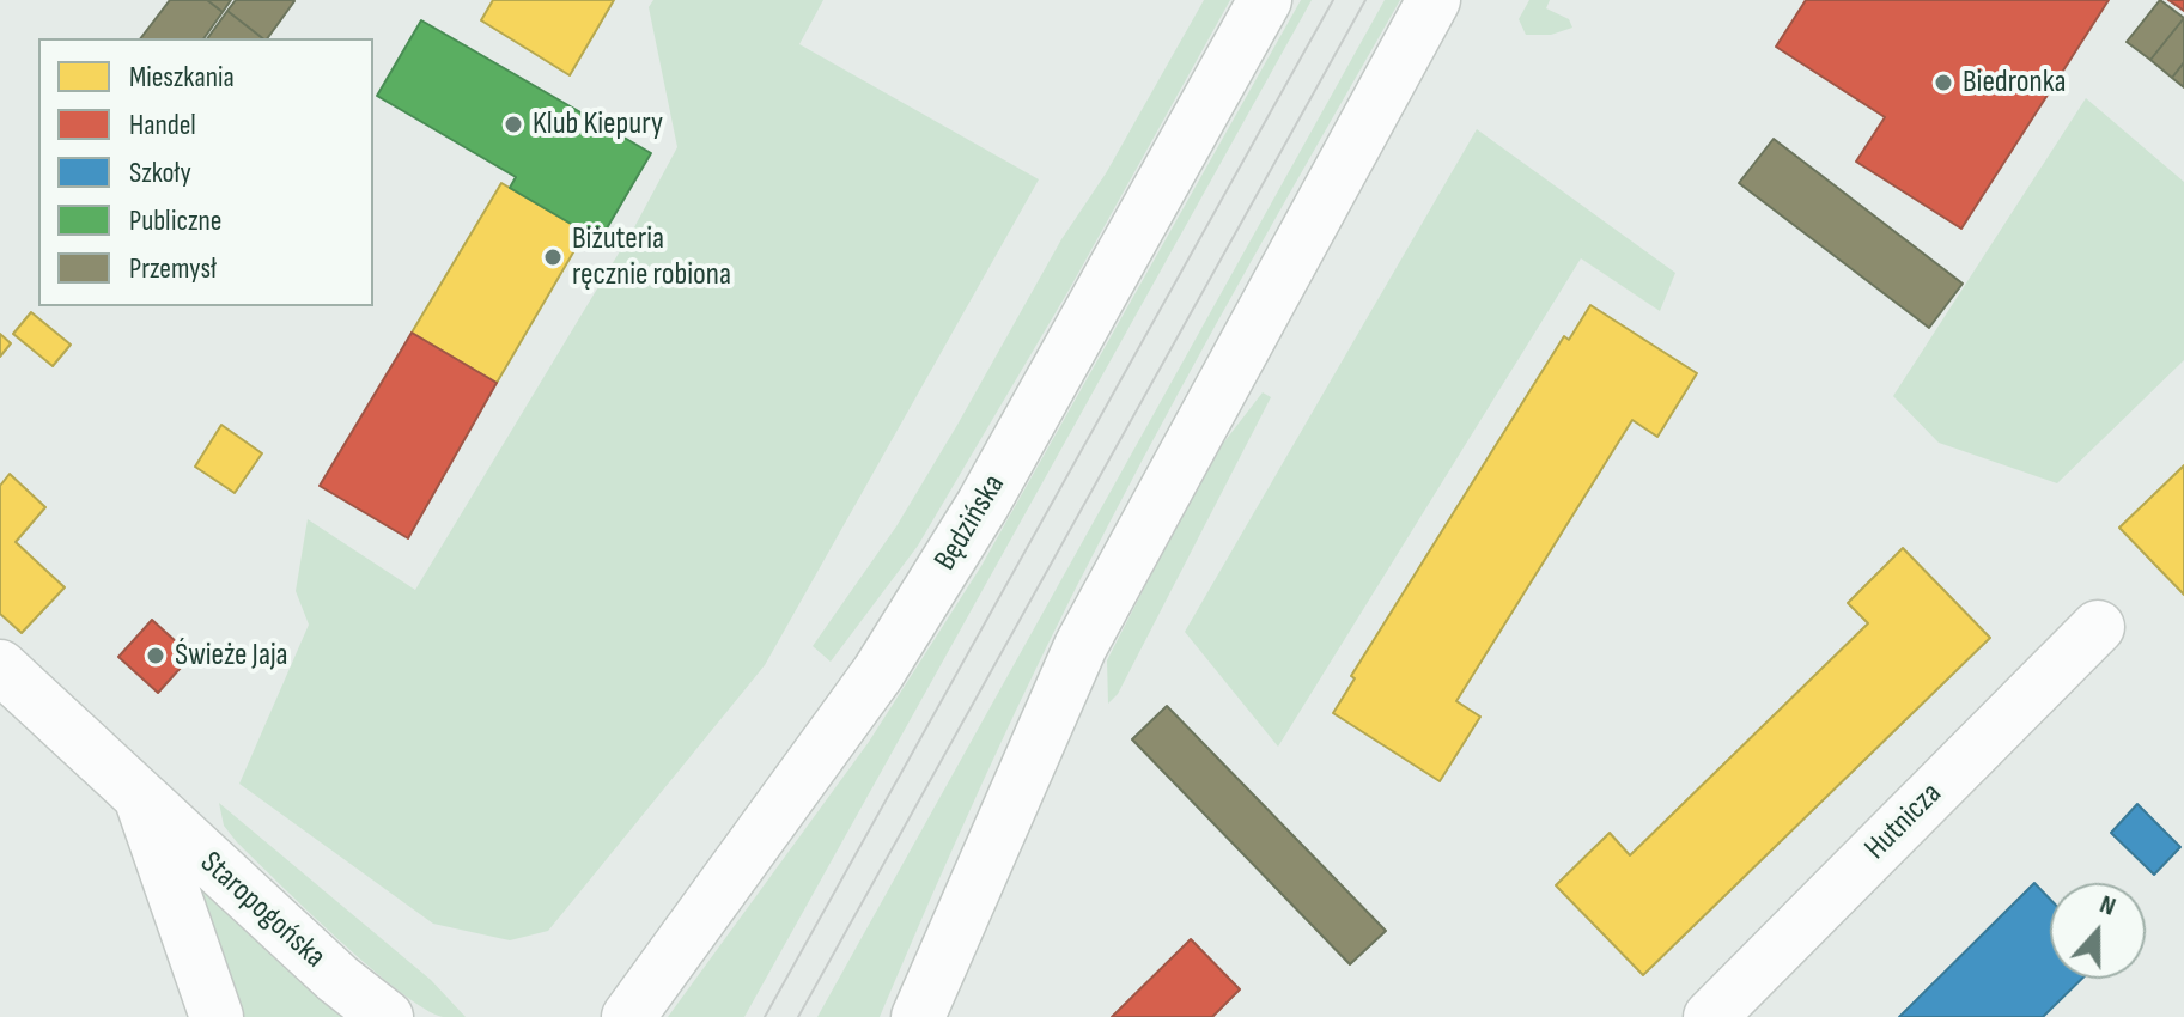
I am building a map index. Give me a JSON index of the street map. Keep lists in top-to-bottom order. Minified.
{"streets":{"street":["Będzińska","Hutnicza","Staropogońska"]},"places":["Biedronka","Klub Kiepury","Biżuteria ręcznie robiona","Świeże Jaja"],"legend":["Mieszkania","Handel","Szkoły","Publiczne","Przemysł"],"north":"top"}
